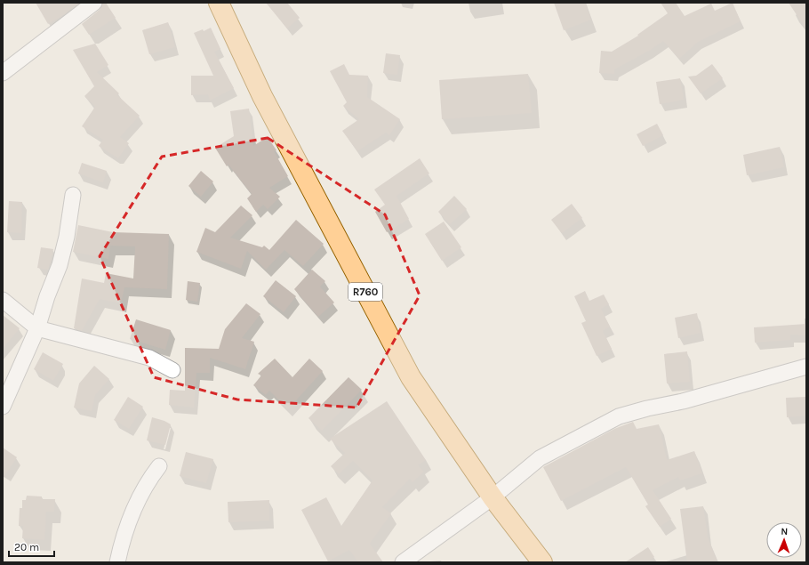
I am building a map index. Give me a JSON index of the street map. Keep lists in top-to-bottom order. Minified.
{"streets":{"main road":["R760"]},"scale_bar":"20 m","north":"top"}
